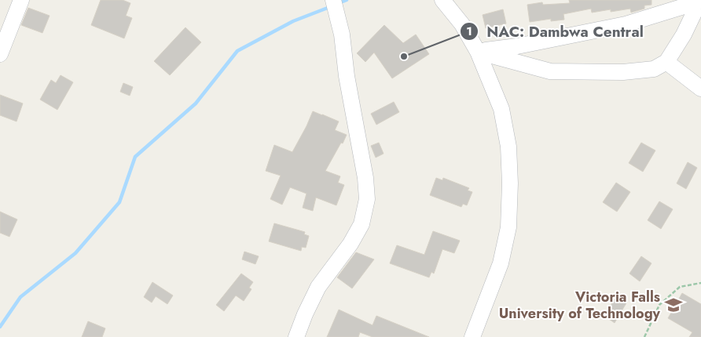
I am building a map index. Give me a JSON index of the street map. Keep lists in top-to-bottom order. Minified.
{"places":{"other":["NAC: Dambwa Central"],"school or university":["Victoria Falls University of Technology"]}}
